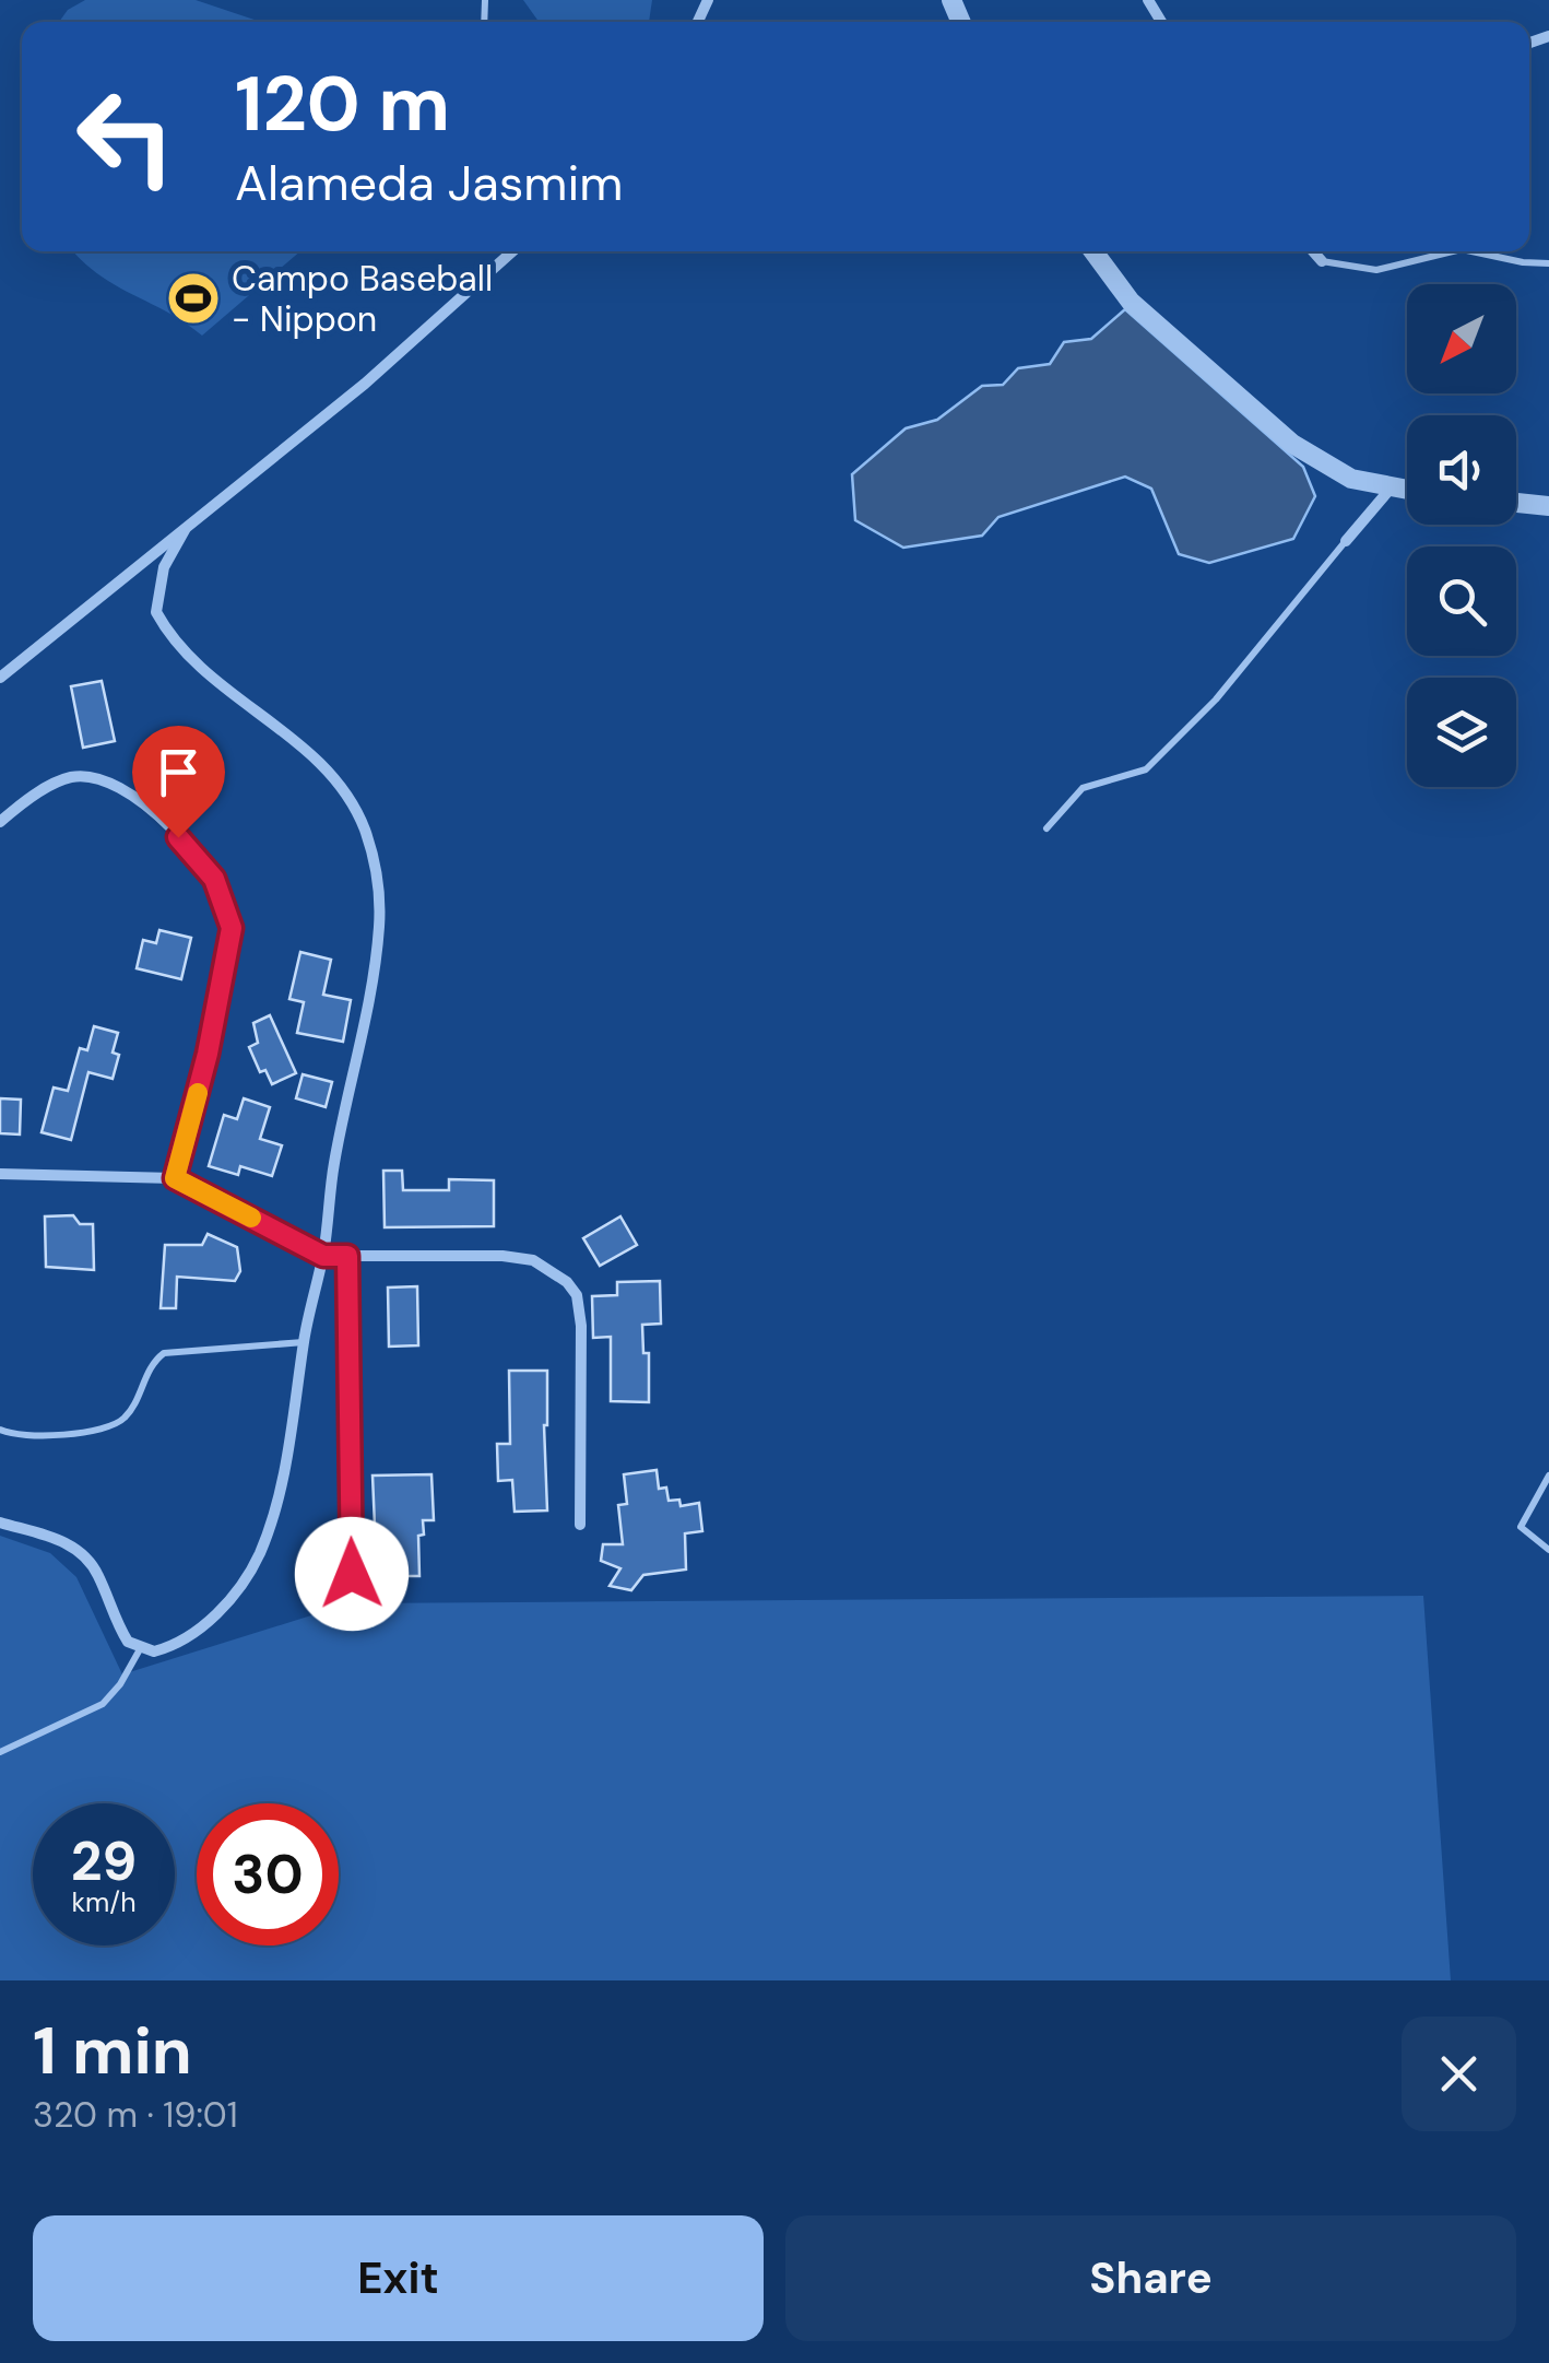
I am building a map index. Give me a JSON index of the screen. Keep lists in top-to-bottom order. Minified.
{"places":{"sports":["Campo Baseball - Nippon"]},"north":"bottom left","page":{"turn":["120 m","Alameda Jasmim"],"speed":"29 km/h","limit":"30","heading":["1 min","320 m · 19:01"],"buttons":["Exit","Share"]}}
